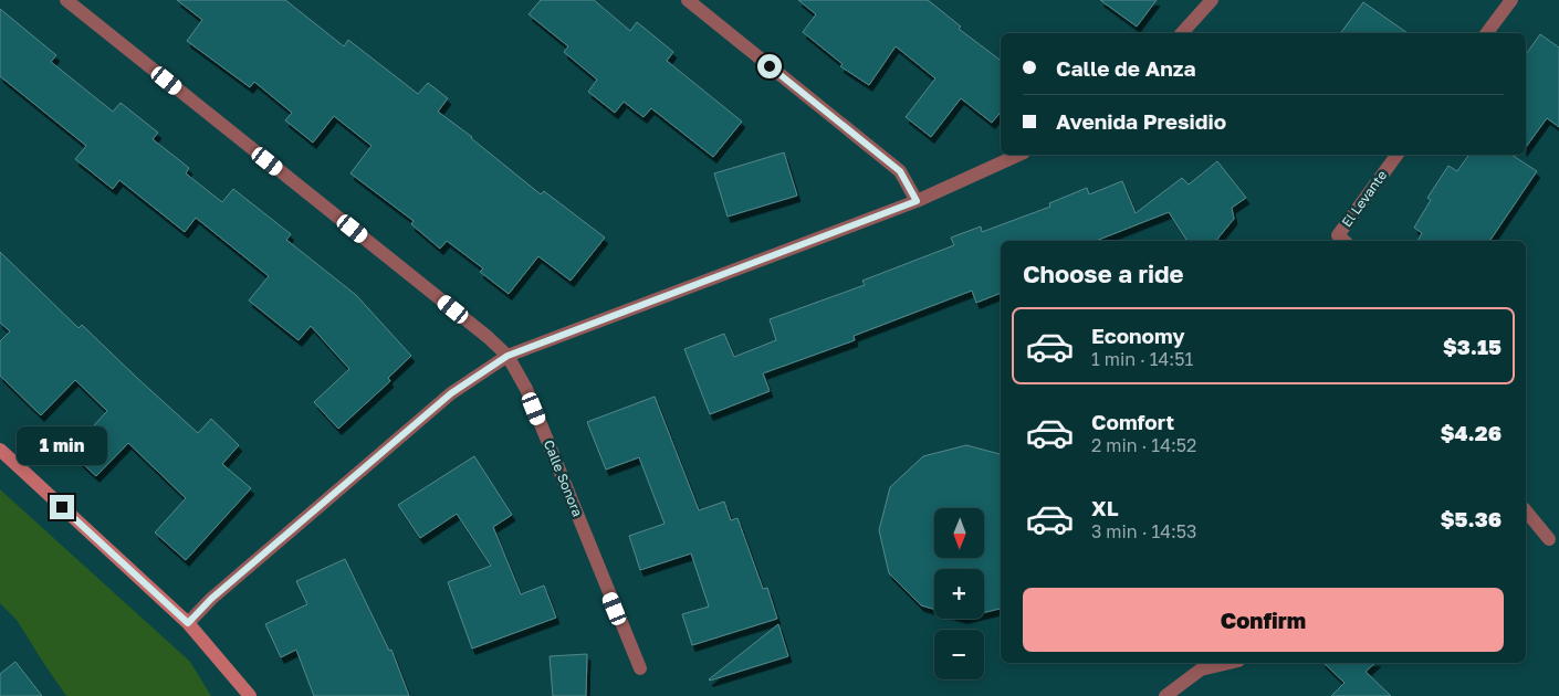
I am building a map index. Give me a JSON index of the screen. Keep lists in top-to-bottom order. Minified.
{"streets":{"street":["El Levante","Calle Sonora"]},"north":"bottom","page":{"banner":["Calle de Anza","Avenida Presidio"],"heading":"Choose a ride","list":[{"name":"Economy","note":"1 min · 14:51","value":"$3.15"},{"name":"Comfort","note":"2 min · 14:52","value":"$4.26"},{"name":"XL","note":"3 min · 14:53","value":"$5.36"}],"bubble":"1 min","map_buttons":["+","−"],"buttons":"Confirm"}}
